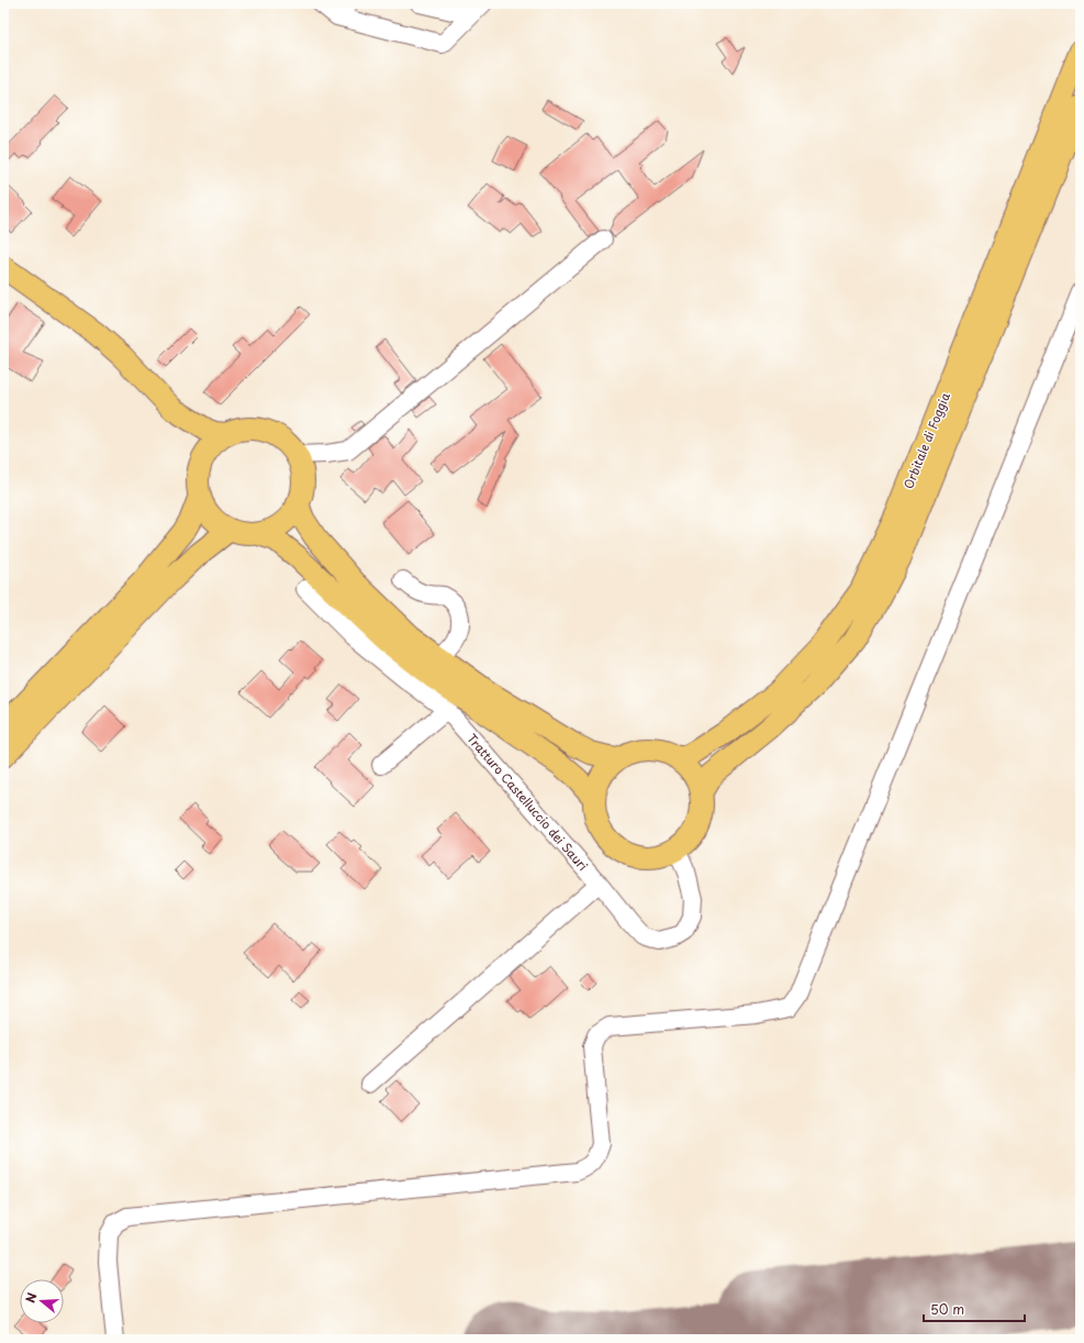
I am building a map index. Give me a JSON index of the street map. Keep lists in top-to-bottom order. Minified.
{"streets":{"main road":["Orbitale di Foggia"],"street":["Tratturo Castelluccio dei Sauri"]},"crossings":[["Orbitale di Foggia","Tratturo Castelluccio dei Sauri"]],"scale_bar":"50 m","north":"left"}
